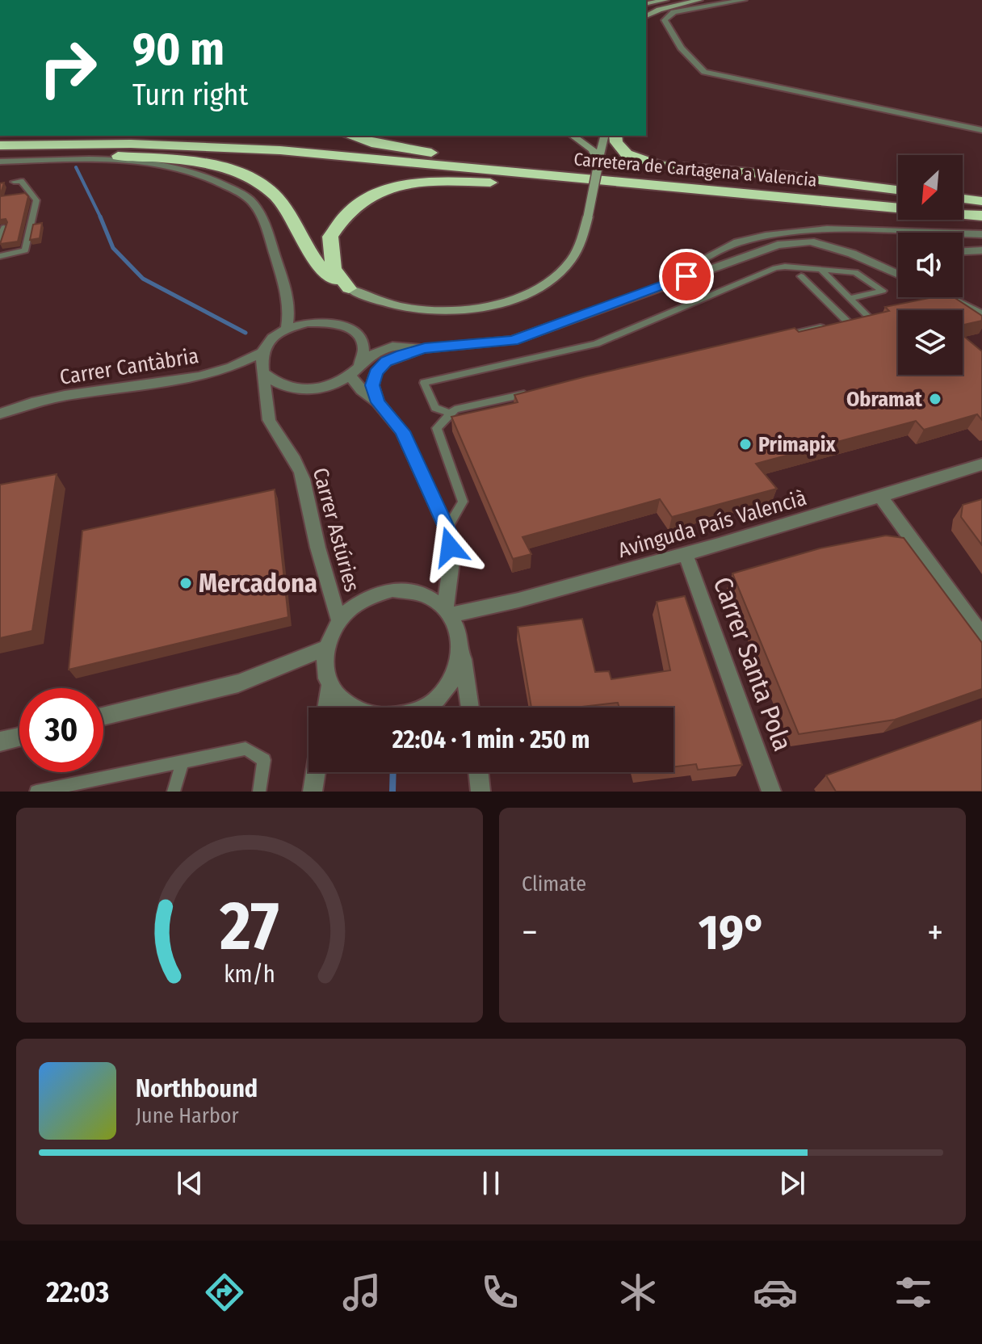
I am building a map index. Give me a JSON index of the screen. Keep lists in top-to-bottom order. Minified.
{"streets":{"highway":["Carretera de Cartagena a Valencia"],"street":["Carrer Cantàbria","Avinguda País Valencià","Carrer Astúries","Carrer Santa Pola"]},"crossings":[["Carrer Cantàbria","Carrer Astúries"],["Avinguda País Valencià","Carrer Astúries"],["Avinguda País Valencià","Carrer Santa Pola"]],"places":["Obramat","Primapix","Mercadona"],"north":"bottom left","page":{"turn":["90 m","Turn right"],"limit":"30","trip":"22:04 · 1 min · 250 m","tile":"Climate","heat":["−","19°","+"],"song":["Northbound","June Harbor"],"tabs":"22:03","gauge":["27","km/h"]}}
